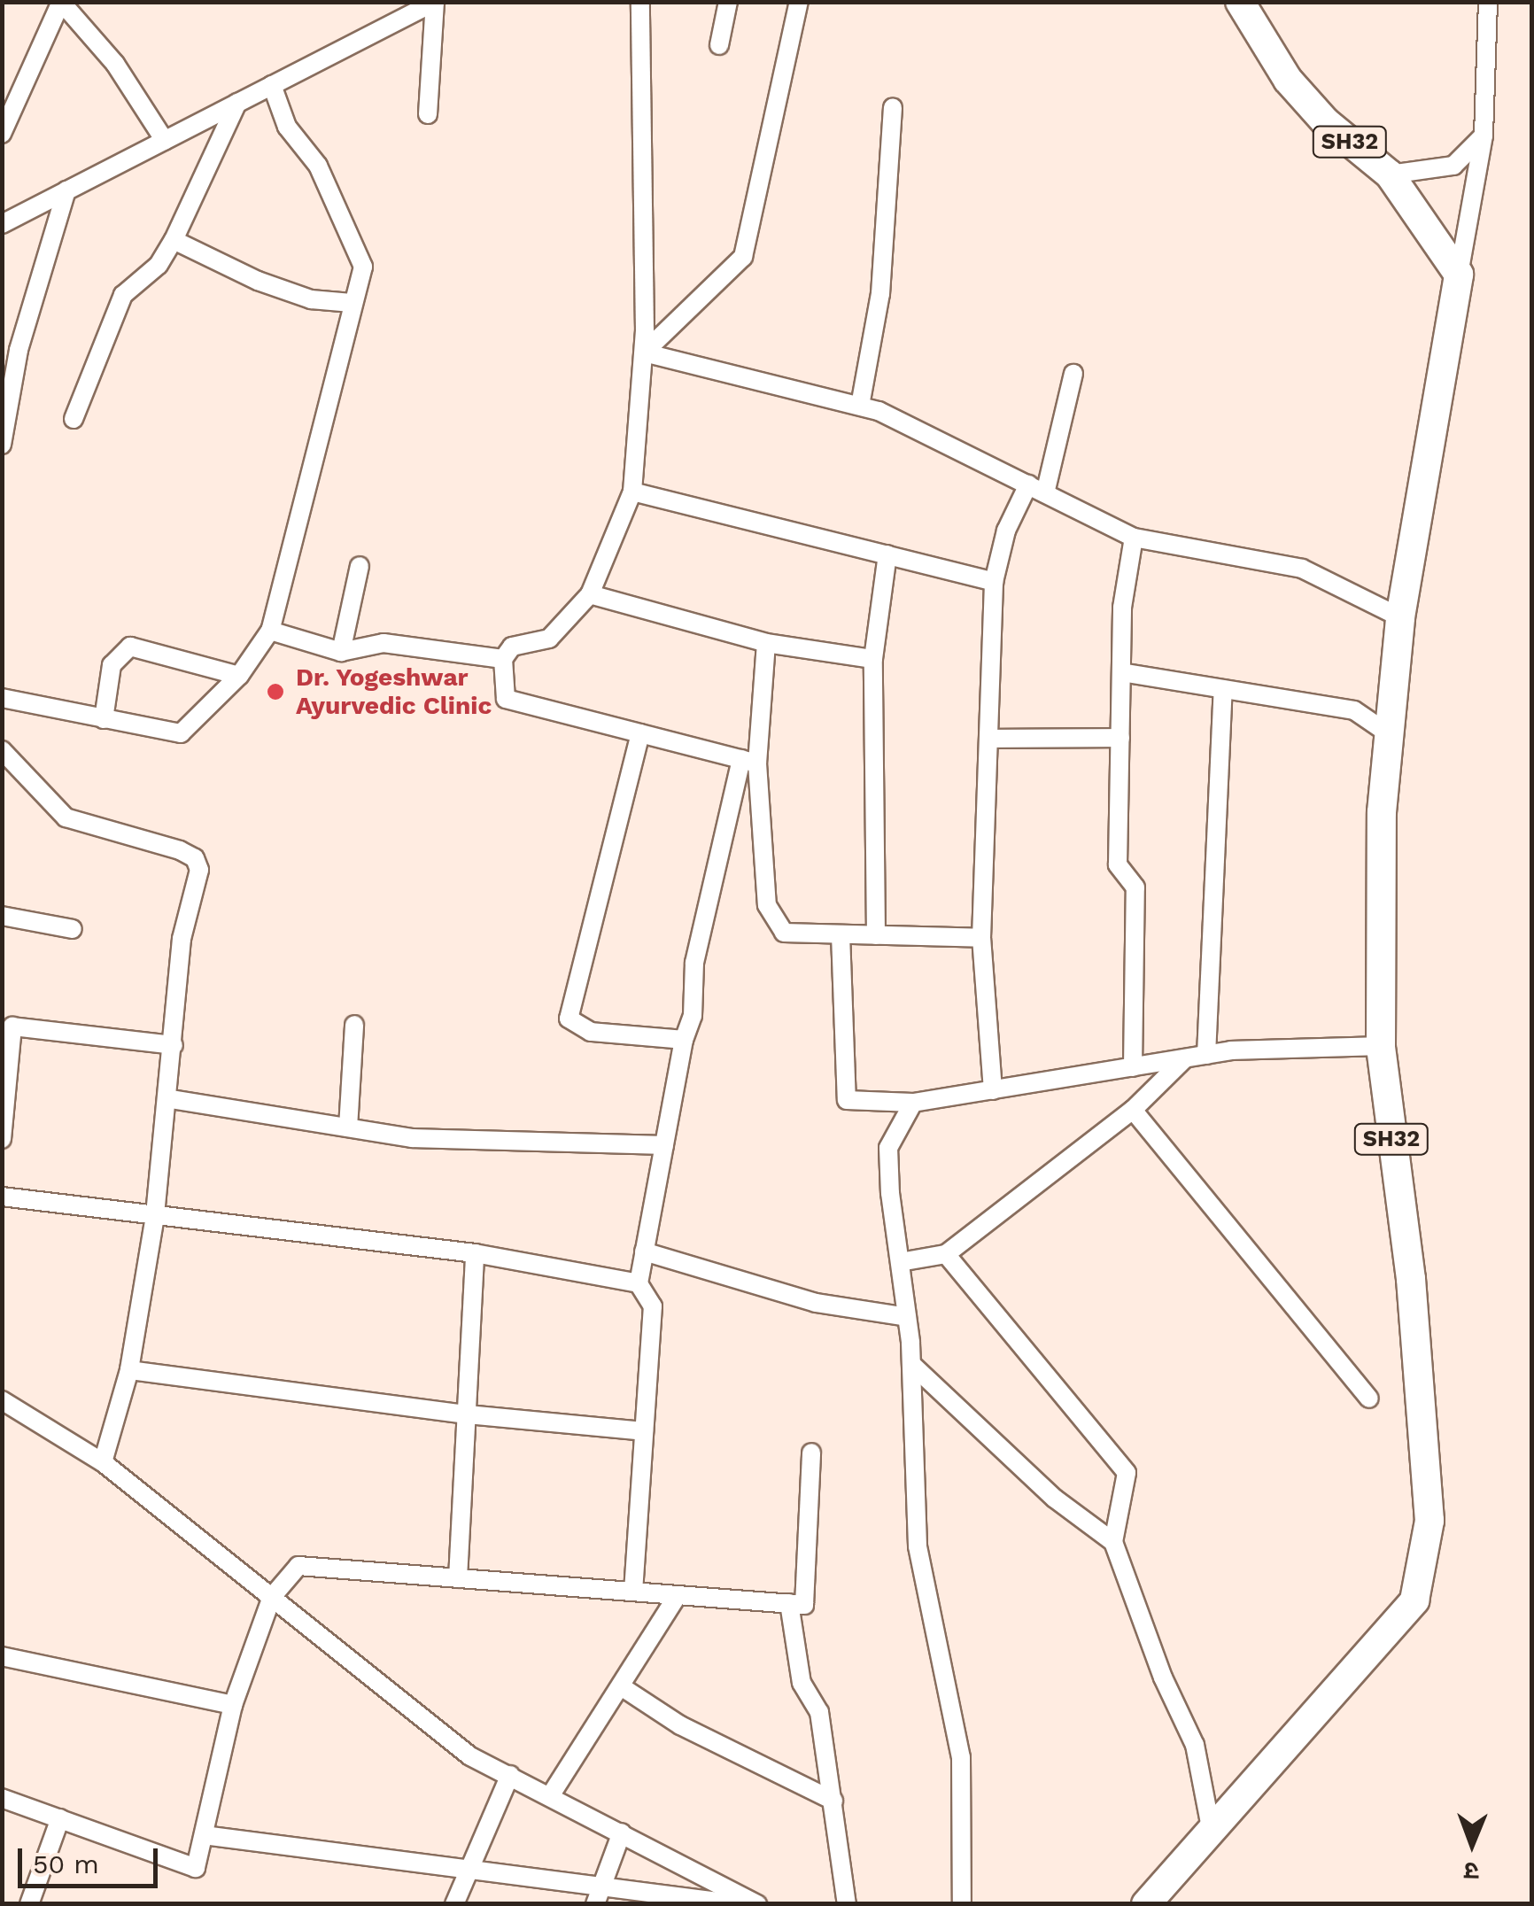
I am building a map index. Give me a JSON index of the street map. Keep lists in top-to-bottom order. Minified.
{"streets":{"main road":["SH32"]},"places":["Dr. Yogeshwar Ayurvedic Clinic"],"scale_bar":"50 m","north":"bottom"}
